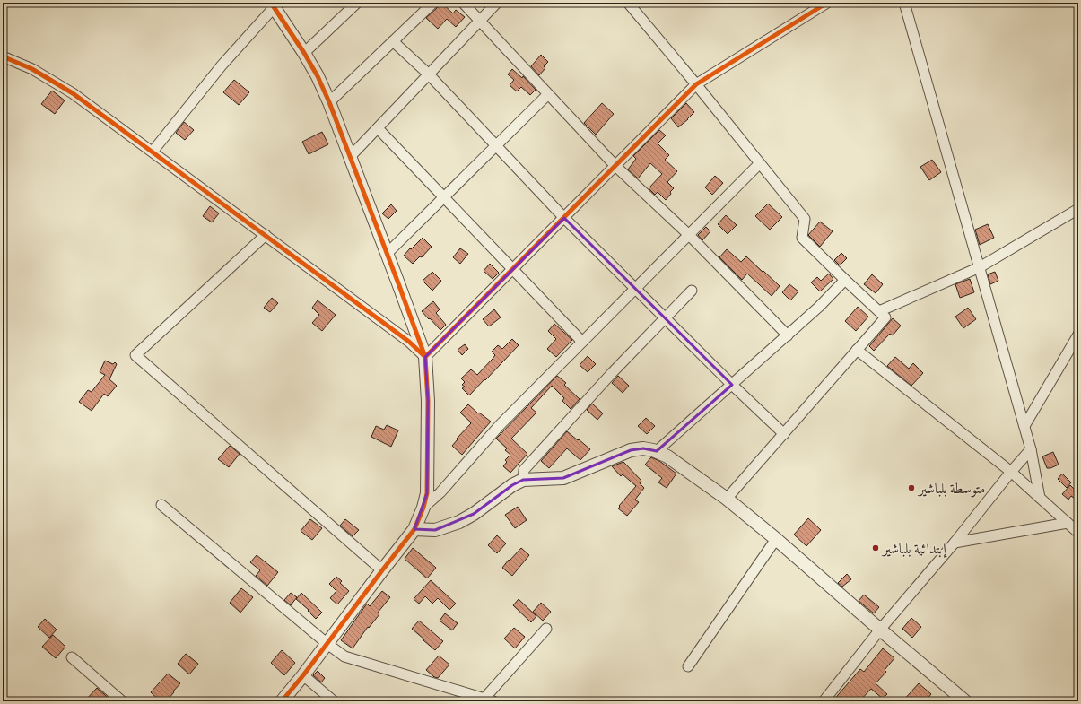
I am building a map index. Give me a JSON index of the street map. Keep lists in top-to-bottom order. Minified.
{"places":["متوسطة بلباشير","إبتدائية بلباشير"]}
